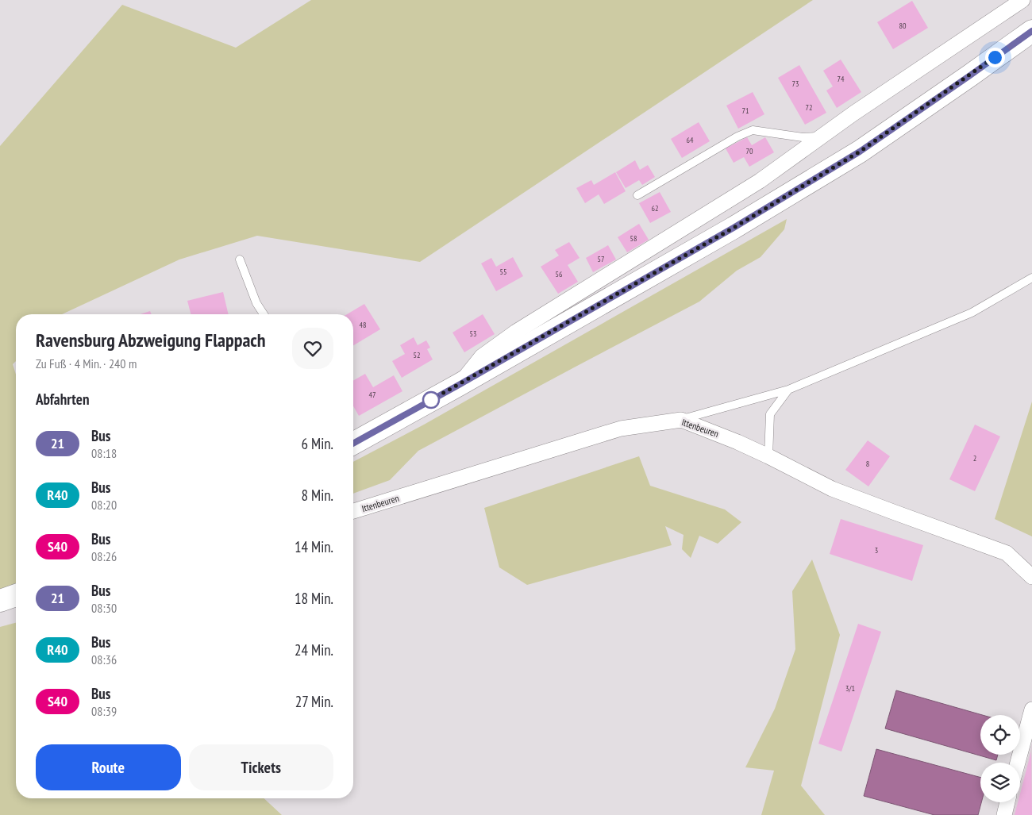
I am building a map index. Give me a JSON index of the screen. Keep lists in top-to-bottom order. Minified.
{"streets":{"street":["Ittenbeuren"]},"lines":["bus line 21"],"house_numbers":["80","74","73","72","71","64","70","62","58","57","55","56","48","53","52","47","2","8","3","3/1"],"page":{"heading":[["Ravensburg Abzweigung Flappach","Zu Fuß · 4 Min. · 240 m"],"Abfahrten"],"list":[{"mark":"21","name":"Bus","note":"08:18","value":"6 Min."},{"mark":"R40","name":"Bus","note":"08:20","value":"8 Min."},{"mark":"S40","name":"Bus","note":"08:26","value":"14 Min."},{"mark":"21","name":"Bus","note":"08:30","value":"18 Min."},{"mark":"R40","name":"Bus","note":"08:36","value":"24 Min."},{"mark":"S40","name":"Bus","note":"08:39","value":"27 Min."}],"buttons":["Route","Tickets"]}}
